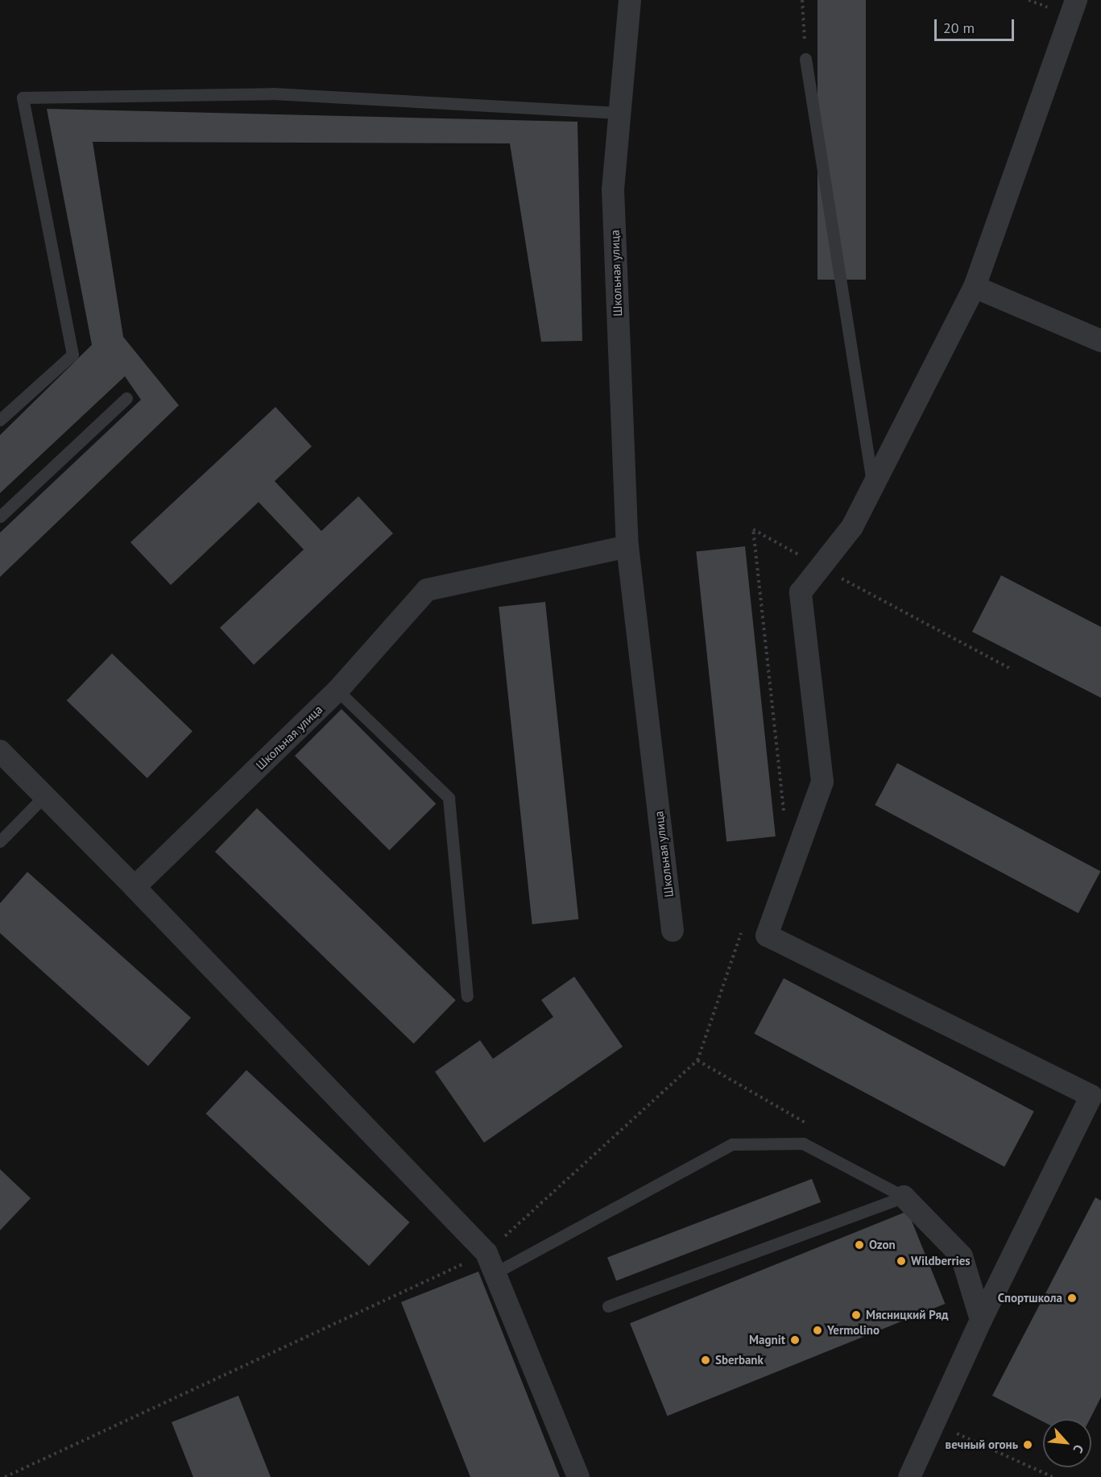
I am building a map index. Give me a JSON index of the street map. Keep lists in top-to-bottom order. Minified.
{"streets":{"street":["Школьная улица"]},"places":["Ozon","Wildberries","Спортшкола","Мясницкий Ряд","Yermolino","Magnit","Sberbank","вечный огонь"],"scale_bar":"20 m","north":"bottom right"}
